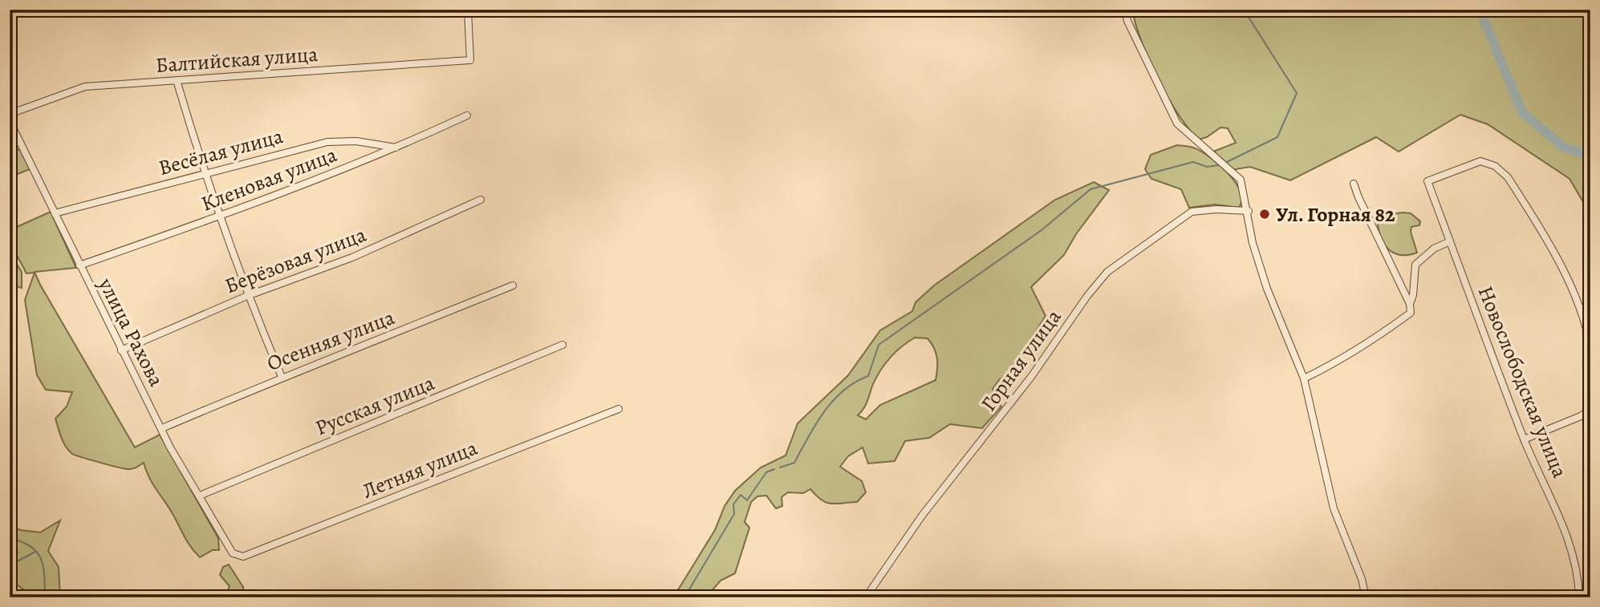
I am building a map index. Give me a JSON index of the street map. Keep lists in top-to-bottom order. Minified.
{"streets":{"street":["Балтийская улица","Весёлая улица","Кленовая улица","Берёзовая улица","улица Рахова","Осенняя улица","Горная улица","Новослободская улица","Русская улица","Летняя улица"]},"crossings":[["Весёлая улица","Кленовая улица"],["Весёлая улица","улица Рахова"],["Кленовая улица","улица Рахова"],["Берёзовая улица","улица Рахова"],["улица Рахова","Осенняя улица"],["улица Рахова","Русская улица"],["улица Рахова","Летняя улица"]],"places":["Ул. Горная 82"]}
